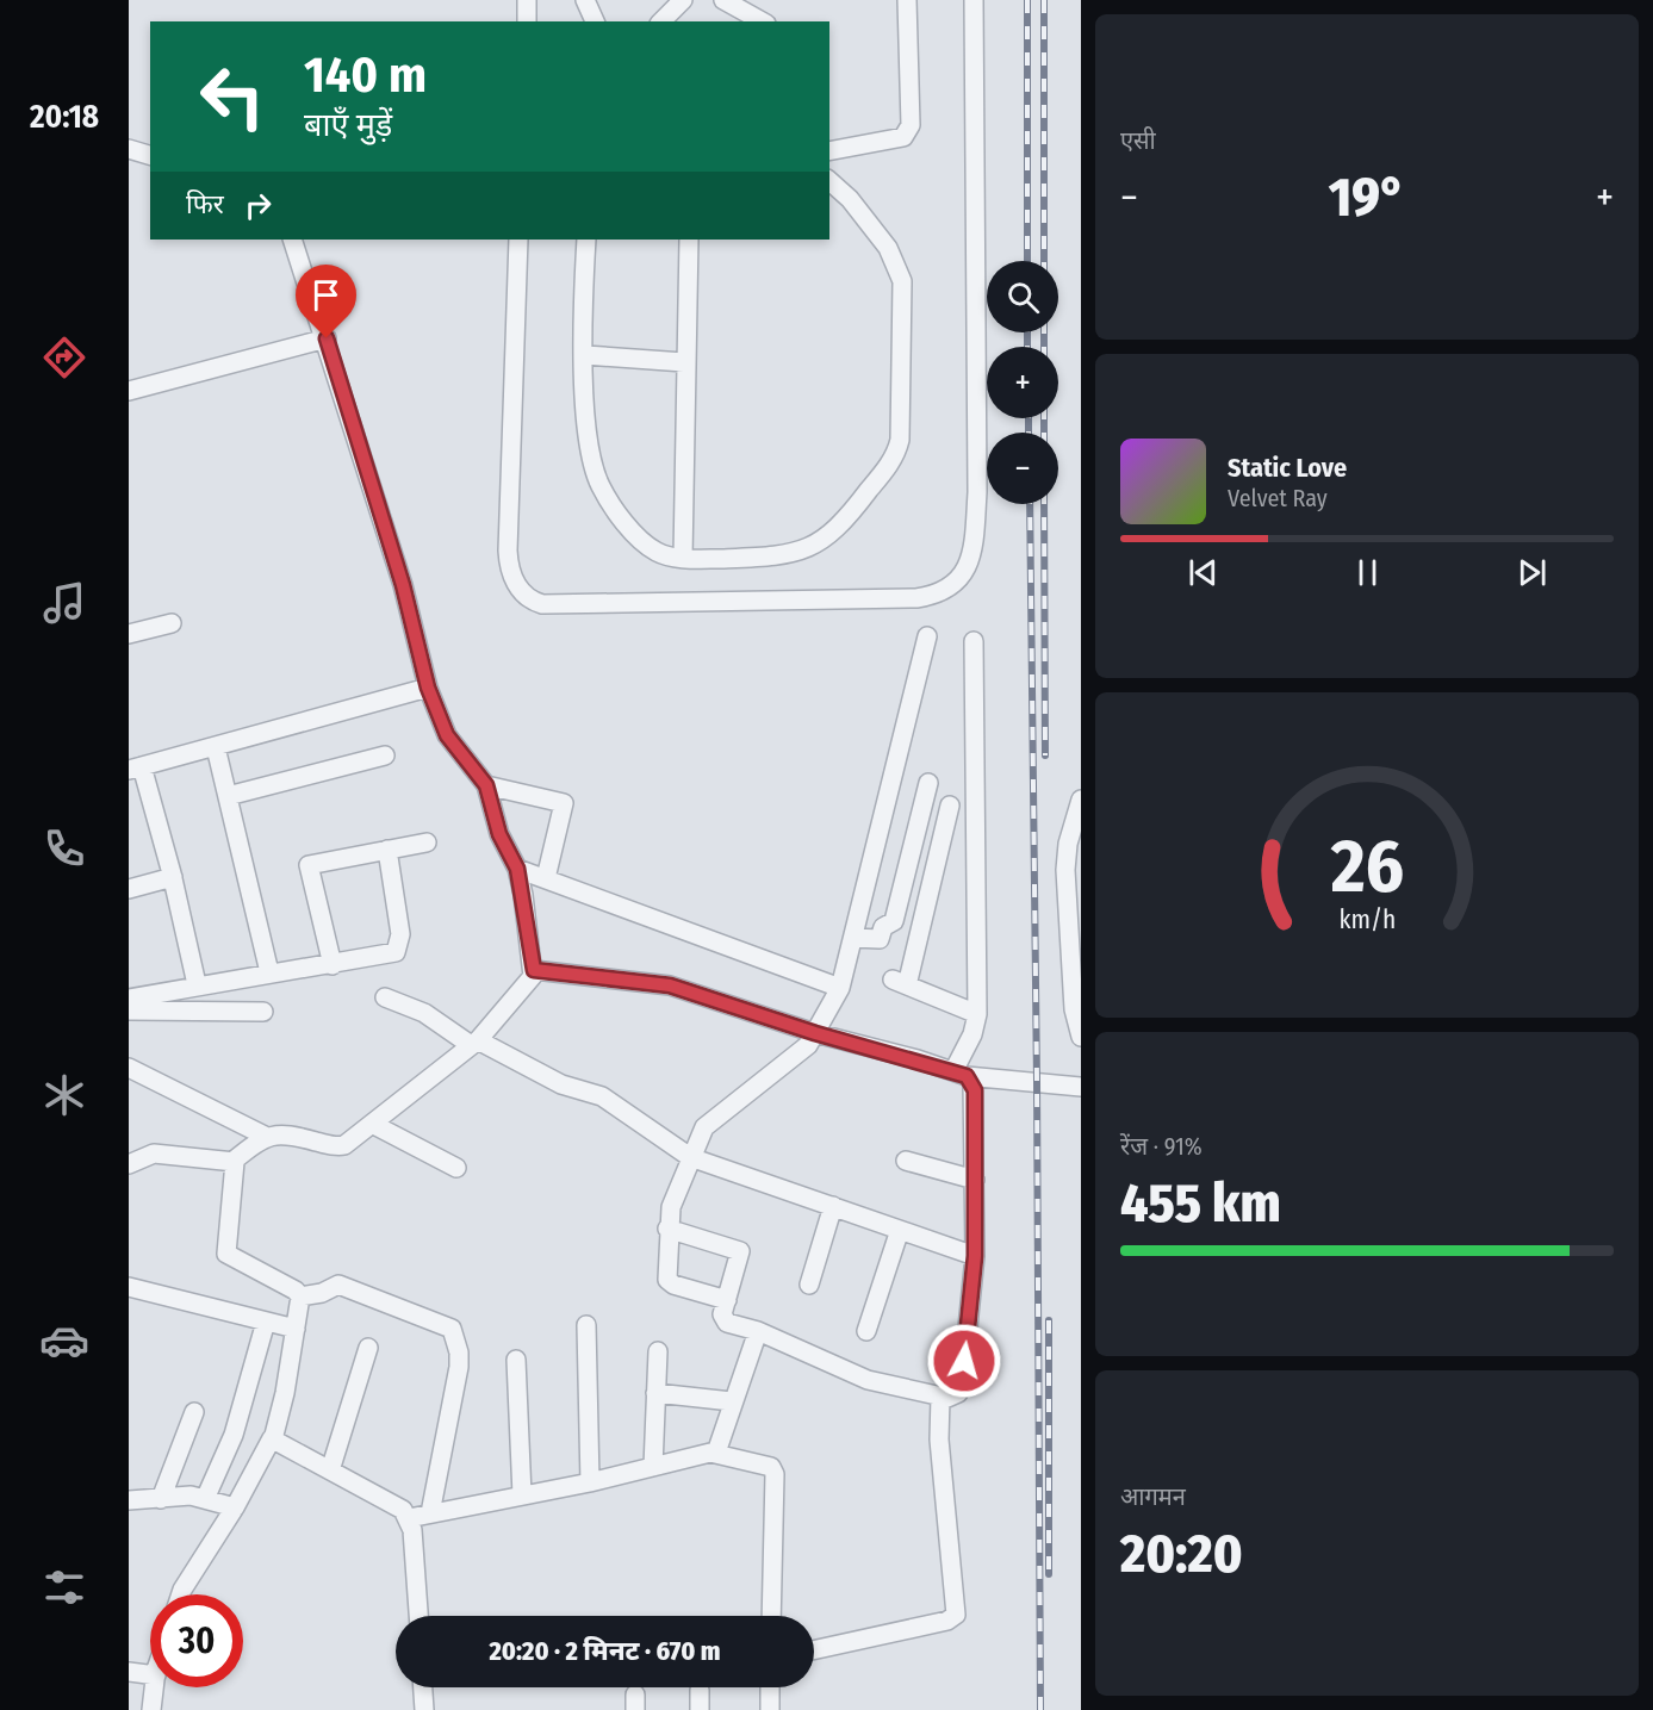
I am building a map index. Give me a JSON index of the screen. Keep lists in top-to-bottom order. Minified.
{"page":{"tabs":"20:18","tile":["एसी",["रेंज · 91%","455 km"],["आगमन","20:20"]],"turn":["140 m","बाएँ मुड़ें"],"heat":["−","19°","+"],"then":"फिर","map_buttons":["+","−"],"song":["Static Love","Velvet Ray"],"limit":"30","trip":"20:20 · 2 मिनट · 670 m","gauge":["26","km/h"]}}
